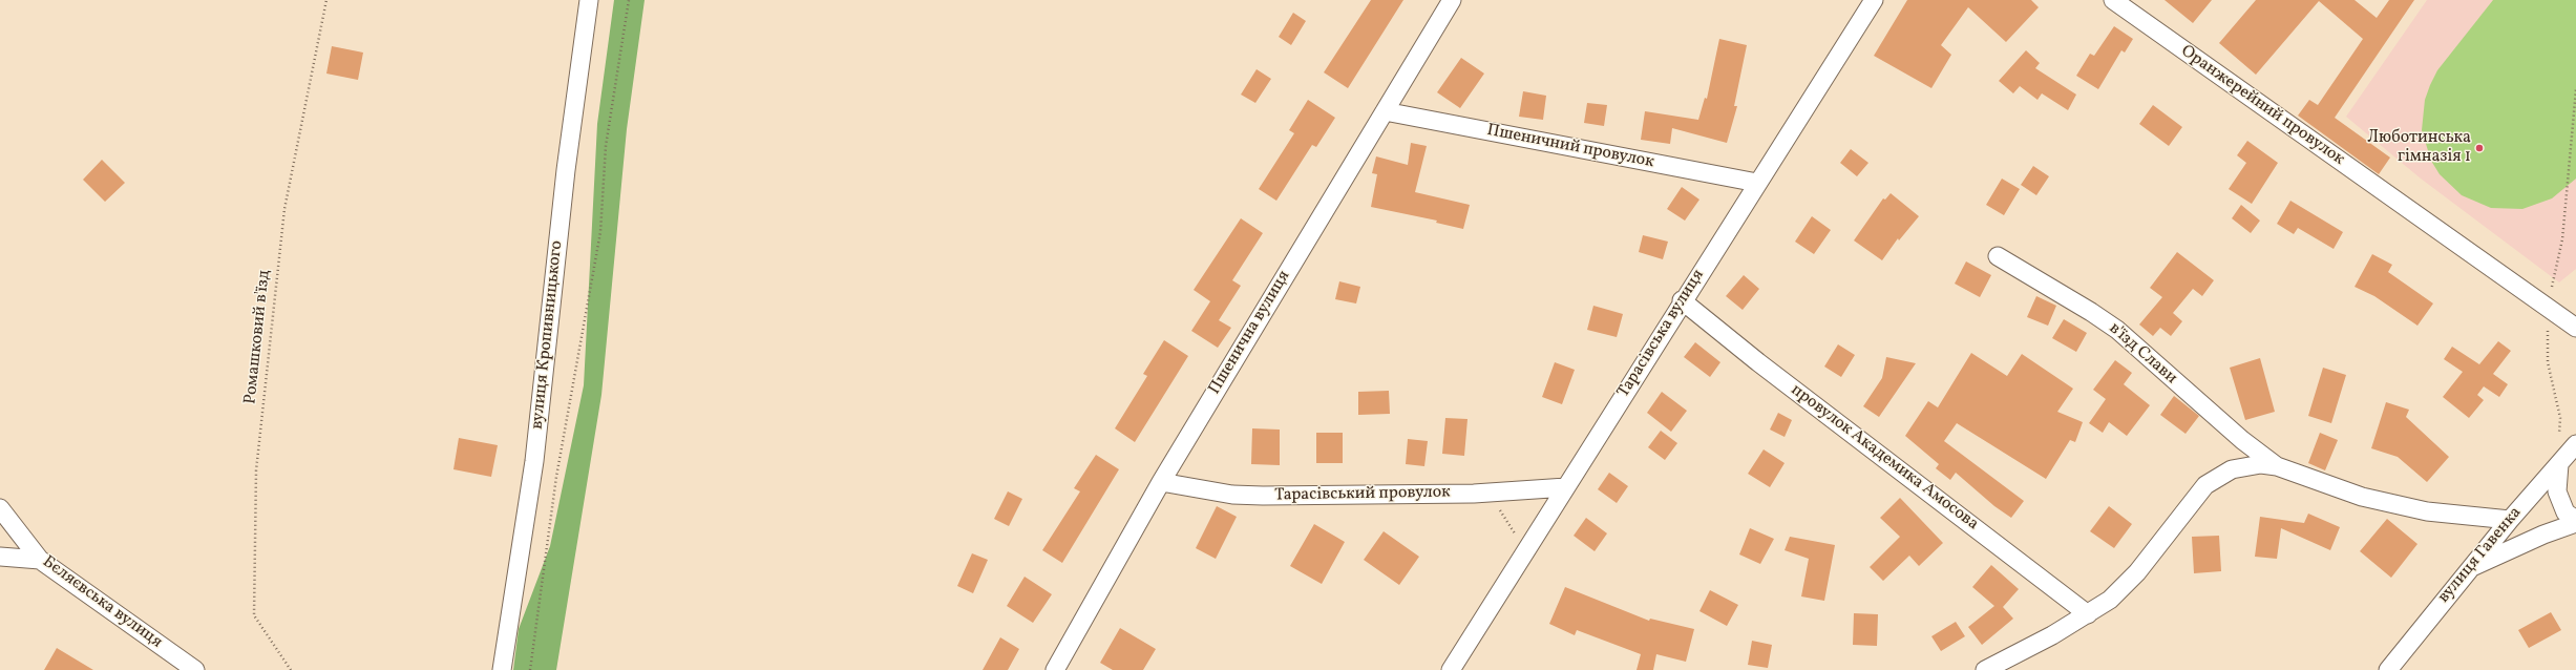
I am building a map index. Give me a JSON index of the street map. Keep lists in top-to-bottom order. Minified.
{"streets":{"street":["Оранжерейний провулок","Пшеничний провулок","Пшенична вулиця","Тарасівська вулиця","вулиця Кропивницького","в'їзд Слави","провулок Академика Амосова","Тарасівський провулок","вулиця Гавенка","Бєляєвська вулиця"],"path":["Ромашковий в'їзд"]},"crossings":[["Пшеничний провулок","Пшенична вулиця"],["Пшеничний провулок","Тарасівська вулиця"],["Пшенична вулиця","Тарасівський провулок"],["Тарасівська вулиця","провулок Академика Амосова"],["Тарасівська вулиця","Тарасівський провулок"]],"places":["Люботинська гiмназiя 1"]}
